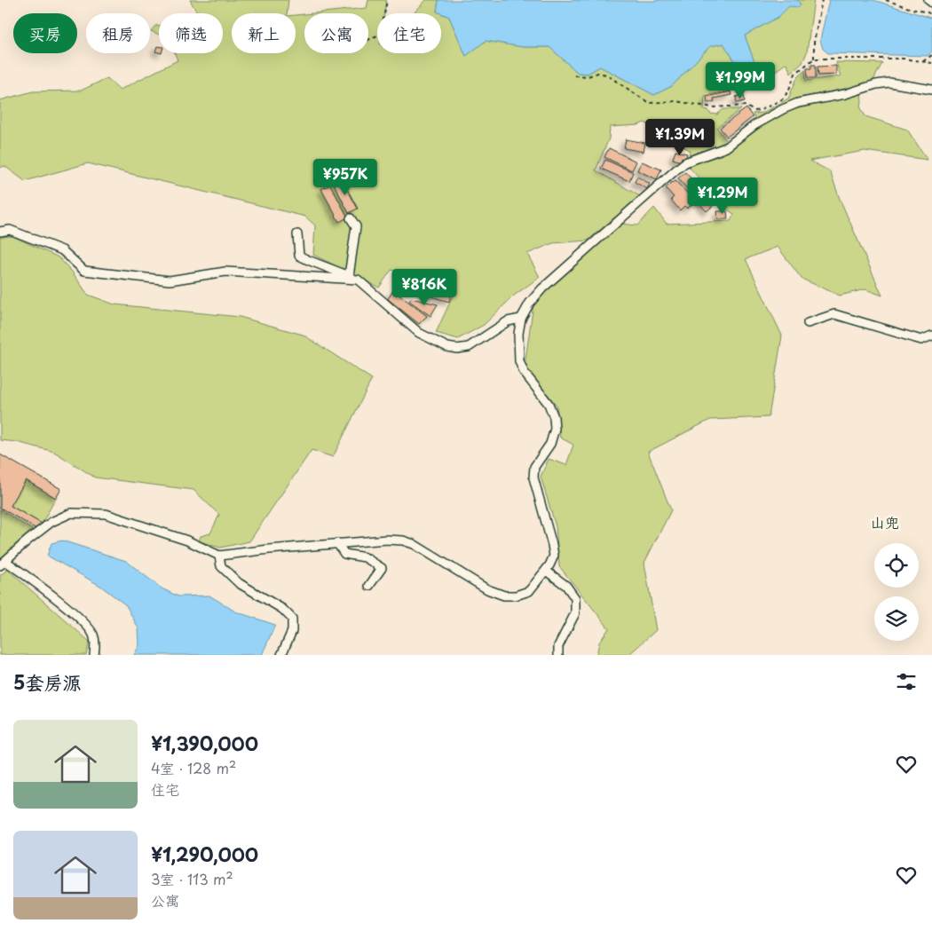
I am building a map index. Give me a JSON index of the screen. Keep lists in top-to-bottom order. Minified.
{"districts":["山兜"],"page":{"chip":["买房","租房","筛选","新上","公寓","住宅"],"price":["¥1.99M","¥1.39M","¥957K","¥1.29M","¥816K"],"heading":"5套房源","list":[{"name":"¥1,390,000","note":"4室 · 128 m² · 住宅"},{"name":"¥1,290,000","note":"3室 · 113 m² · 公寓"}]}}
